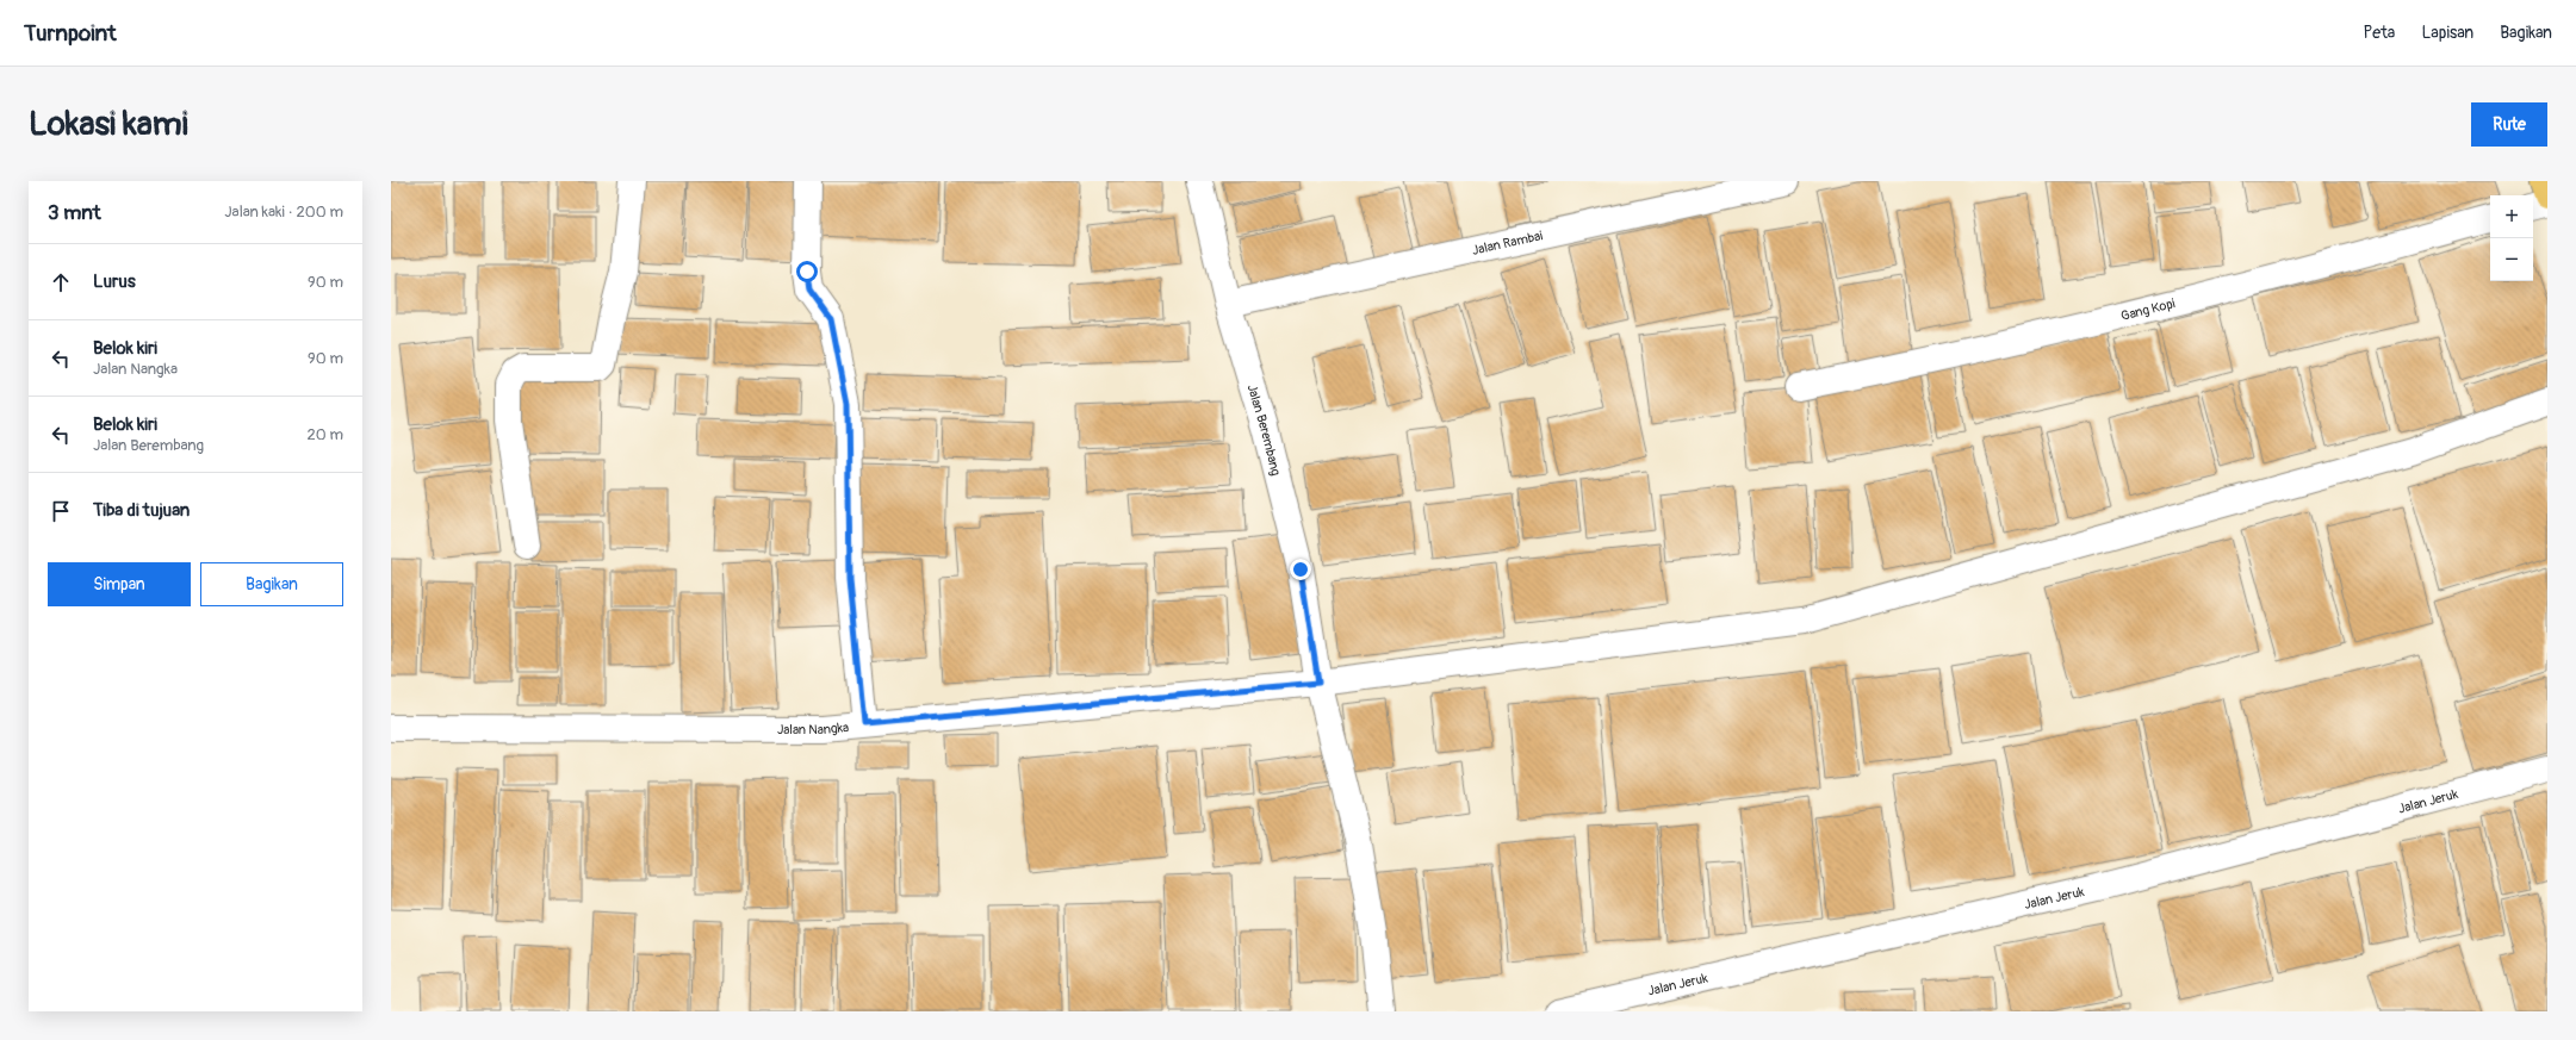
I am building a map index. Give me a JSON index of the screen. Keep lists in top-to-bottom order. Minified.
{"streets":{"street":["Jalan Rambai","Gang Kopi","Jalan Berembang","Jalan Nangka","Jalan Jeruk"]},"crossings":[["Jalan Rambai","Jalan Berembang"],["Jalan Berembang","Jalan Nangka"]],"page":{"header":"Turnpoint","nav":["Peta","Lapisan","Bagikan"],"buttons":["Rute",["Simpan","Bagikan"]],"title":"Lokasi kami","heading":["3 mnt","Jalan kaki · 200 m"],"map_buttons":["+","−"],"list":[["Lurus","90 m"],["Belok kiri","Jalan Nangka","90 m"],["Belok kiri","Jalan Berembang","20 m"],"Tiba di tujuan"]}}
